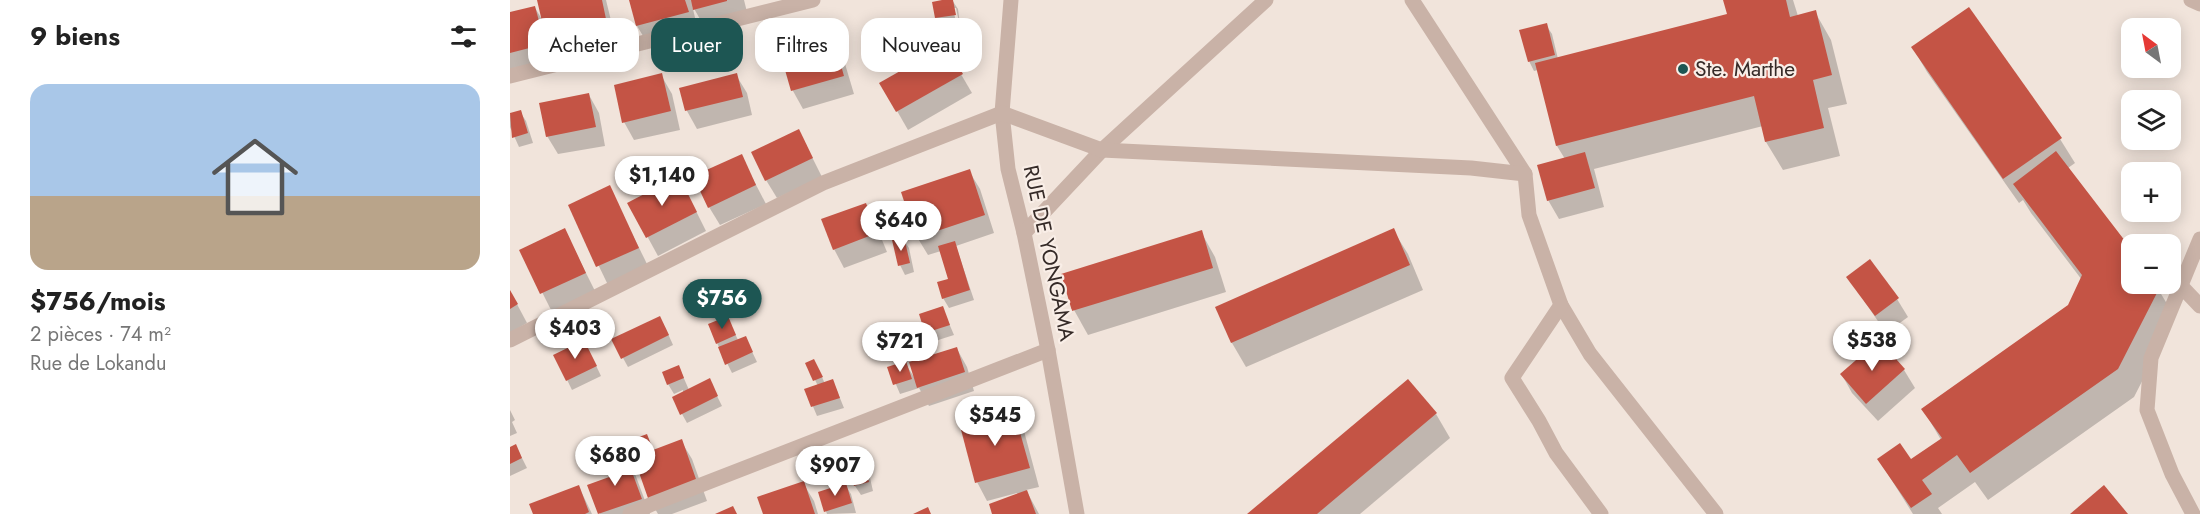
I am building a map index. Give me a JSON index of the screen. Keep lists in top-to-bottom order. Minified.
{"streets":{"street":["RUE DE YONGAMA"]},"places":["Ste. Marthe"],"north":"top left","page":{"heading":"9 biens","map_buttons":["+","−"],"chip":["Acheter","Louer","Filtres","Nouveau"],"list":[{"name":"$756/mois","note":"2 pièces · 74 m² · Rue de Lokandu"}],"price":["$1,140","$640","$756","$403","$538","$721","$545","$680","$907"]}}
